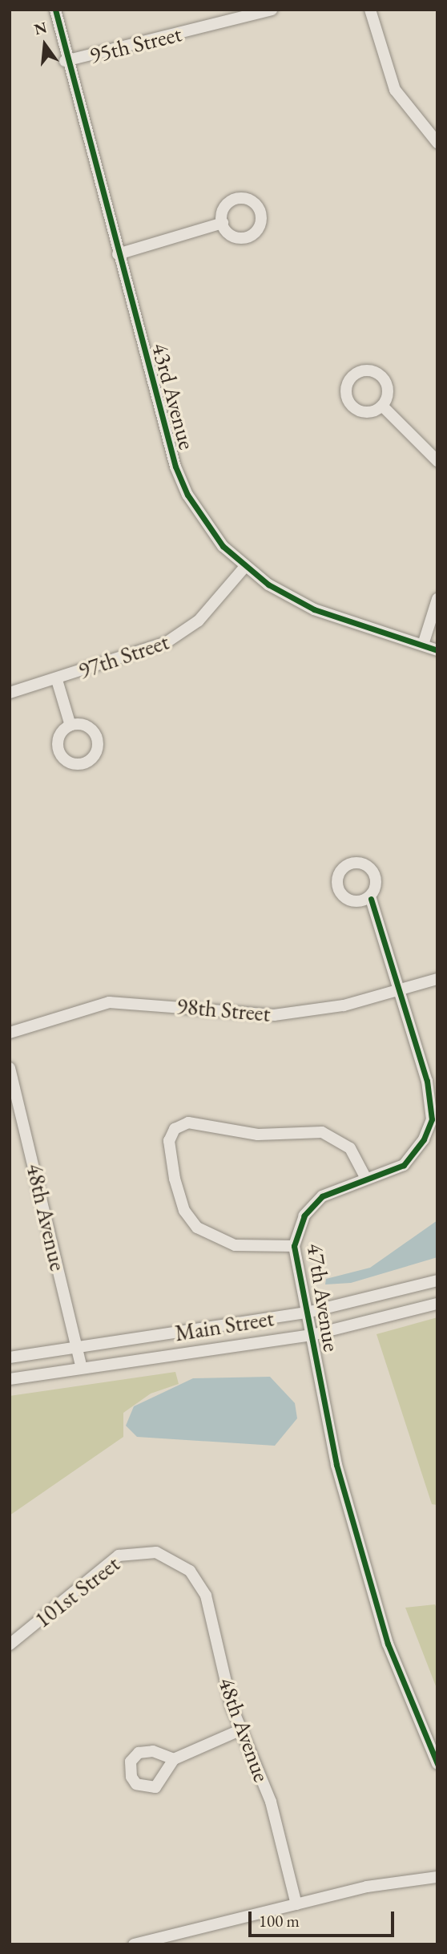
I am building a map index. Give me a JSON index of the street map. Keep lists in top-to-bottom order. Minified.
{"streets":{"street":["95th Street","43rd Avenue","97th Street","98th Street","48th Avenue","47th Avenue","Main Street","101st Street"]},"crossings":[["95th Street","43rd Avenue"],["43rd Avenue","97th Street"],["98th Street","47th Avenue"],["48th Avenue","Main Street"],["48th Avenue","101st Street"],["47th Avenue","Main Street"]],"scale_bar":"100 m","north":"top"}
